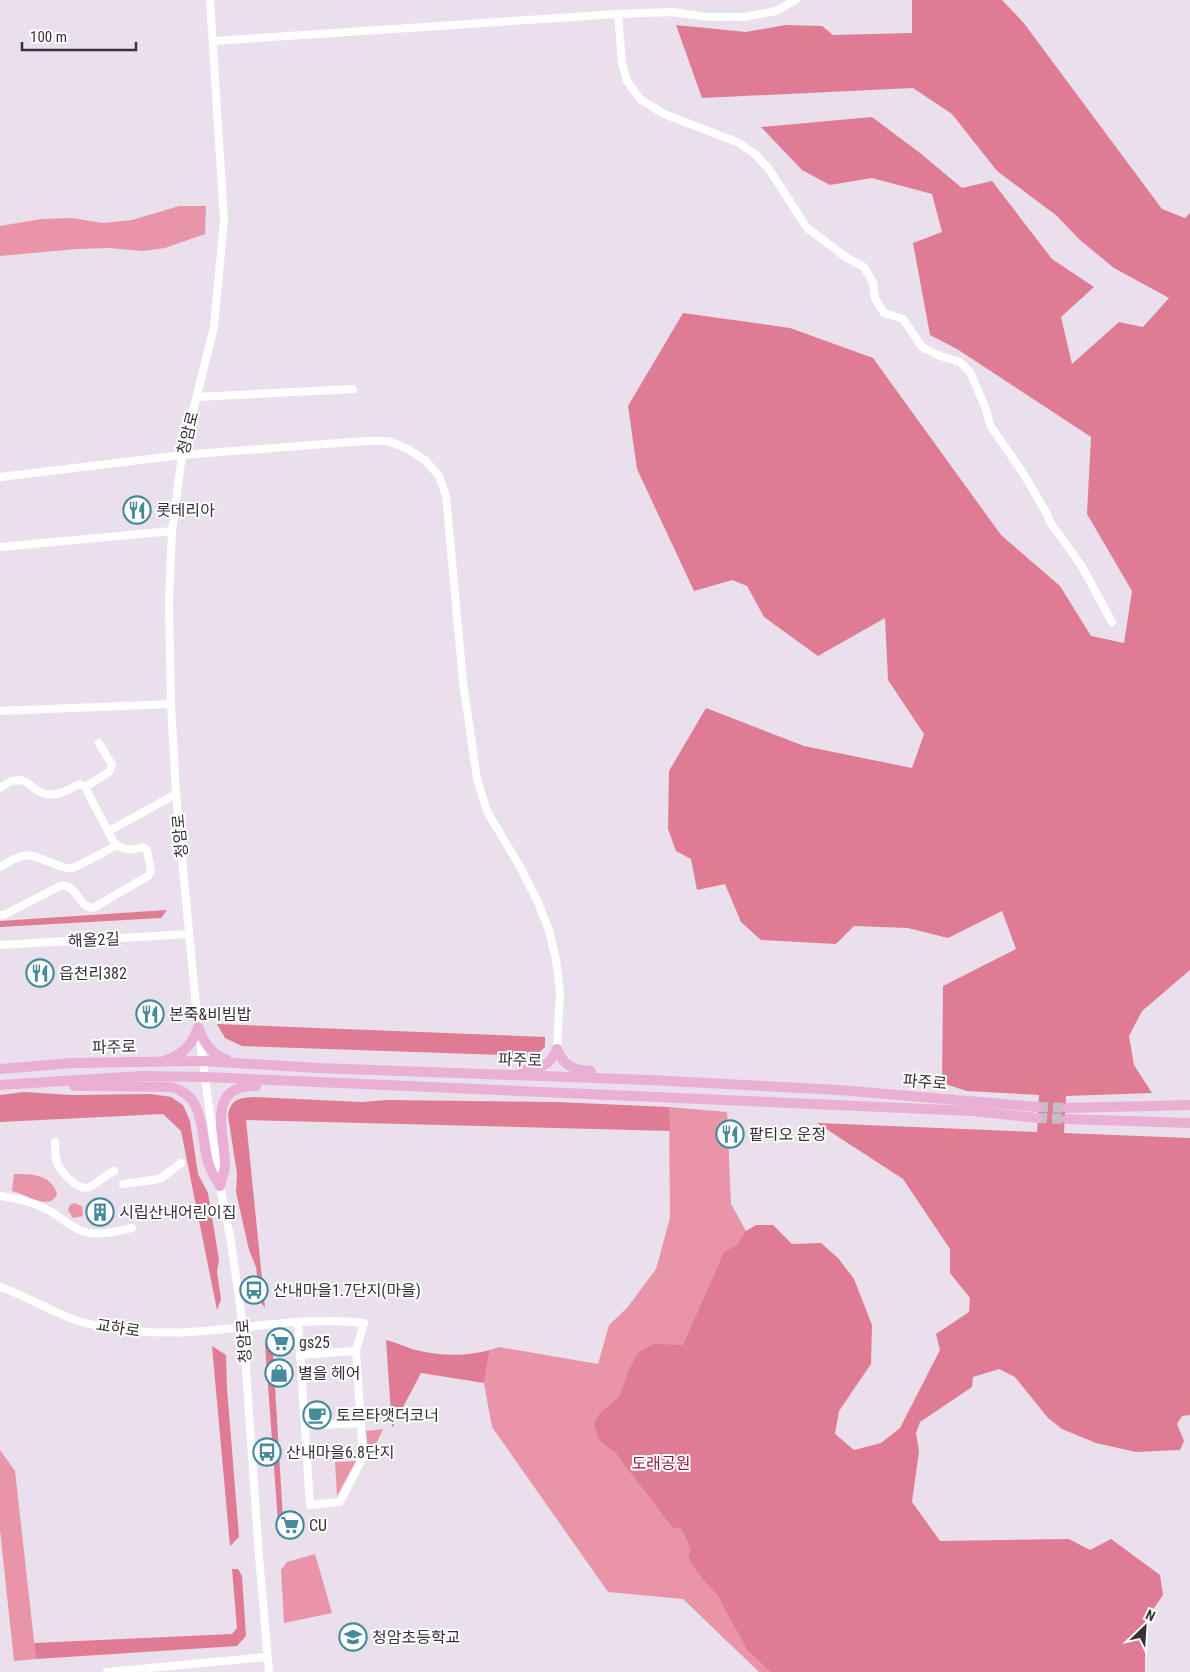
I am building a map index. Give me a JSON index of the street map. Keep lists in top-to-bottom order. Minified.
{"streets":{"main road":["파주로"],"street":["청암로","해올2길","교하로"]},"crossings":[["청암로","해올2길"],["청암로","파주로"],["청암로","교하로"]],"parks":["도래공원"],"places":{"restaurant":["롯데리아","읍천리382","본죽&비빔밥","팥티오 운정"],"building":["시립산내어린이집"],"bus stop":["산내마을1.7단지(마을)","산내마을6.8단지"],"supermarket":["gs25","CU"],"shop":["별을 헤어"],"cafe":["토르타앳더코너"],"school or university":["청암초등학교"]},"scale_bar":"100 m","north":"top right"}
